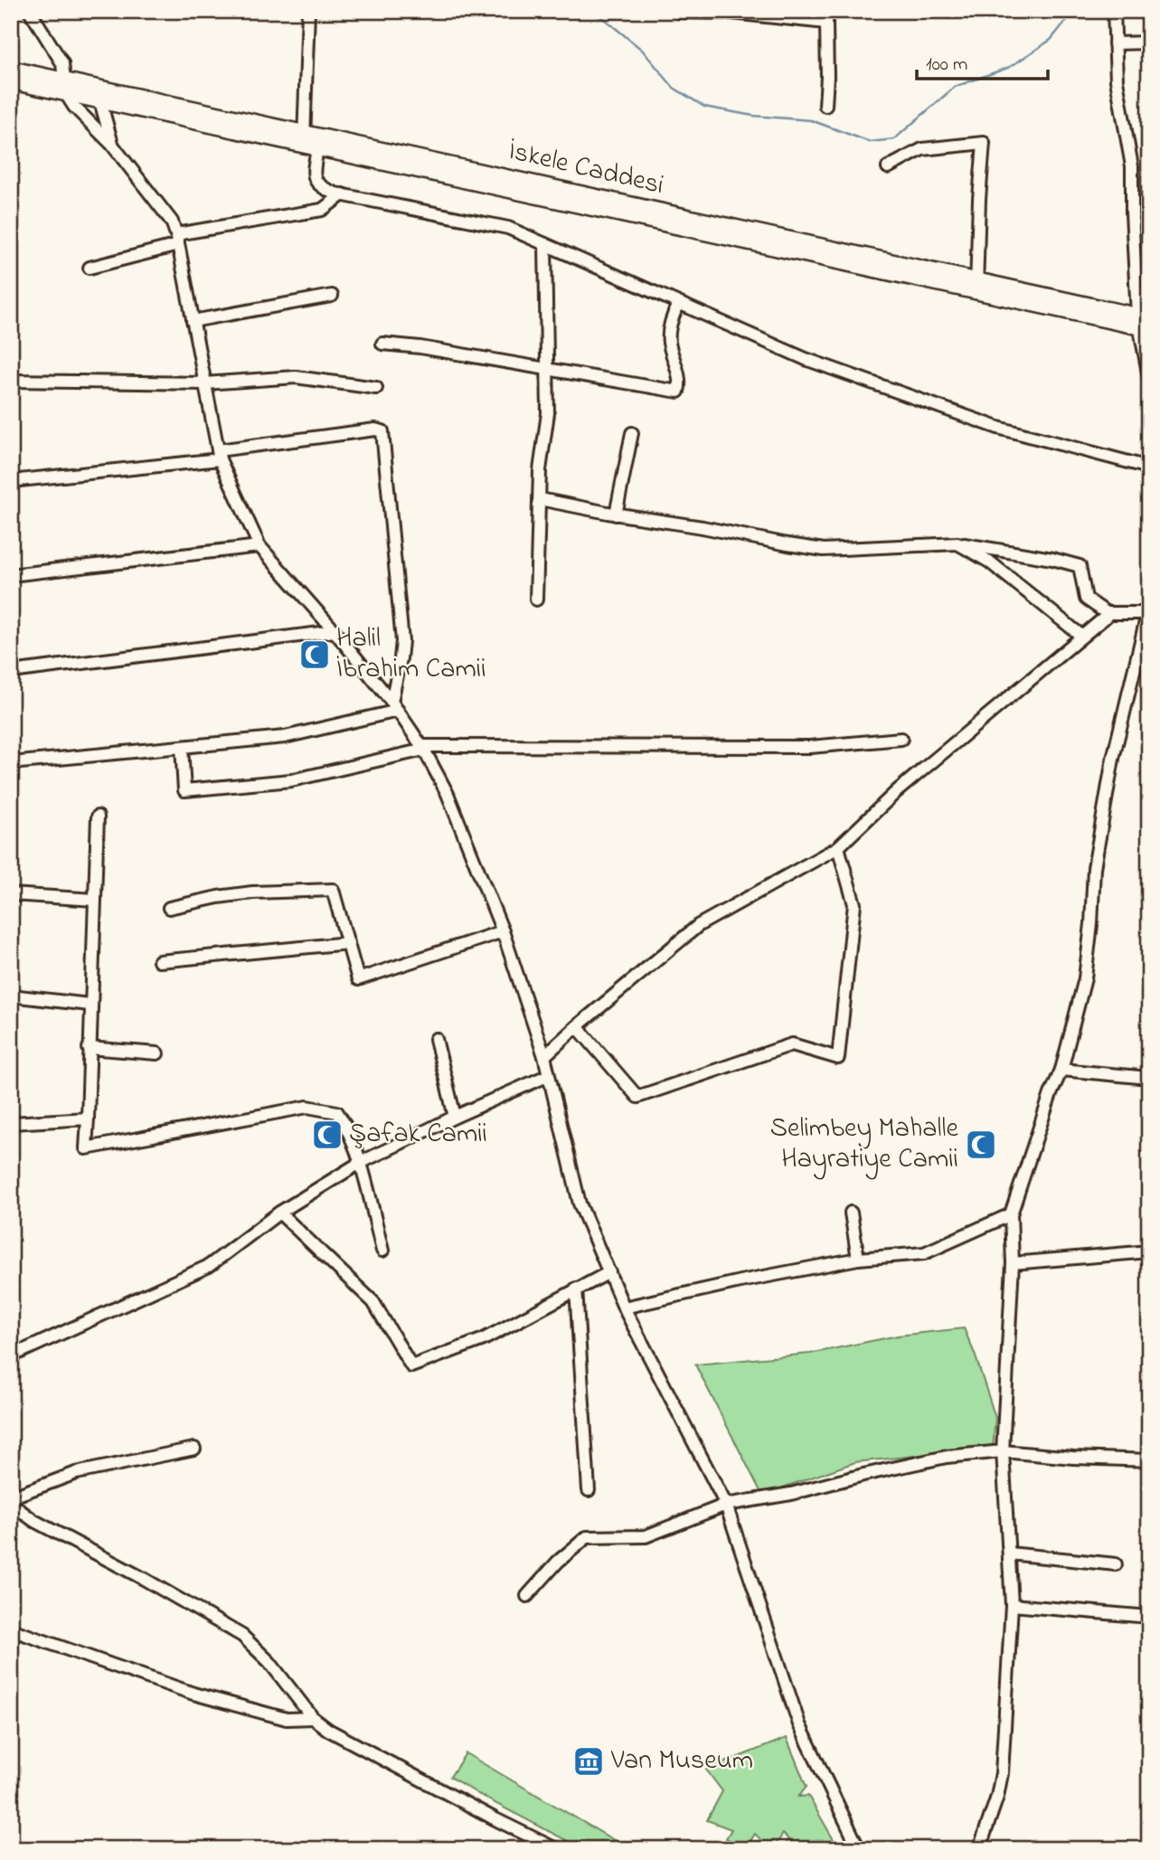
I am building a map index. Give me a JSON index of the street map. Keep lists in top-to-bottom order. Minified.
{"streets":{"main road":["İskele Caddesi"]},"places":{"mosque":["Halil İbrahim Camii","Şafak Camii","Selimbey Mahalle Hayratiye Camii"],"museum":["Van Museum"]},"scale_bar":"100 m"}
